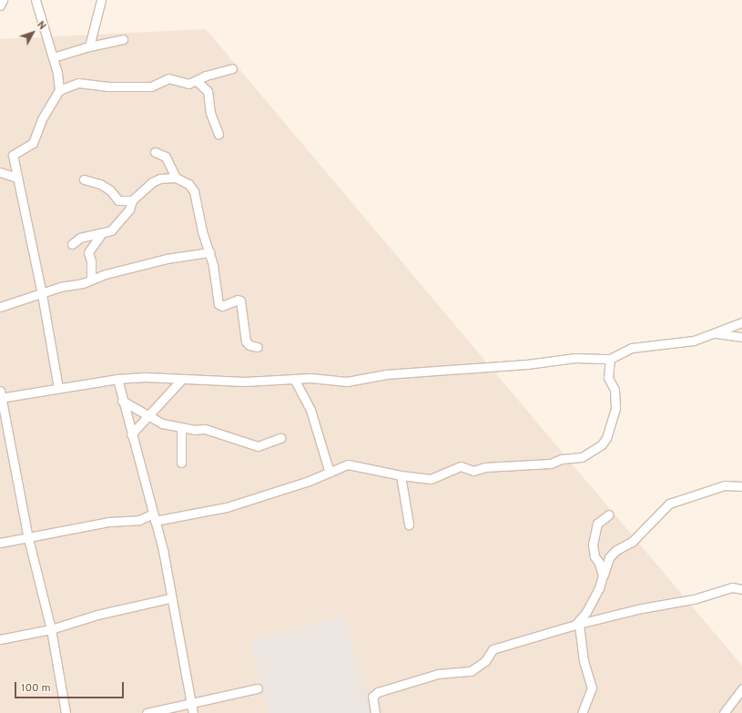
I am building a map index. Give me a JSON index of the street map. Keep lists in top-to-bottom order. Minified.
{"scale_bar":"100 m","north":"top right"}
